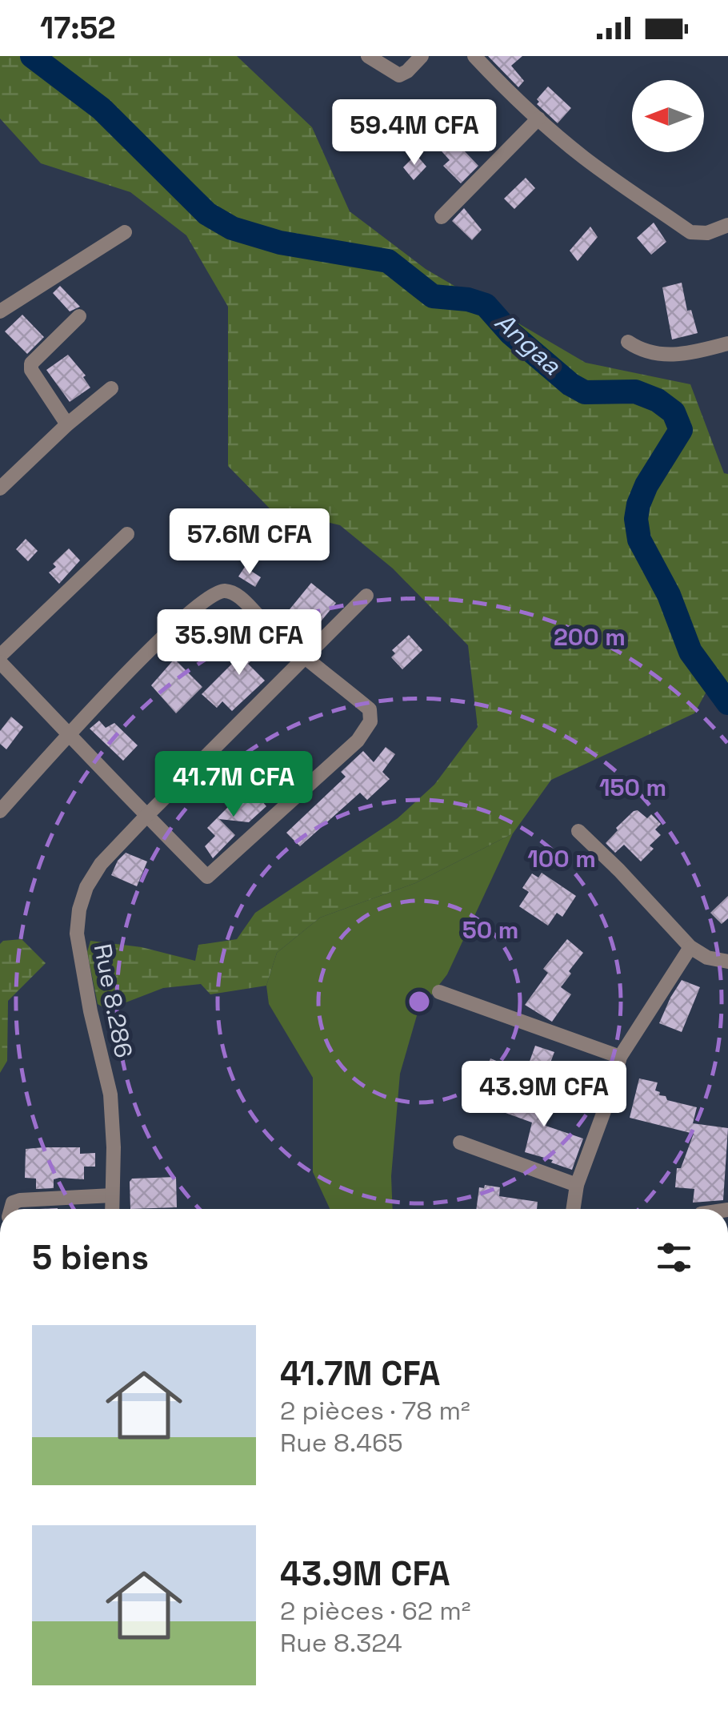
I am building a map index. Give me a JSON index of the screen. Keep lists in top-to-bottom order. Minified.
{"streets":{"street":["Rue 8.286"]},"water":["Angaa"],"north":"left","page":{"status":"17:52","price":["59.4M CFA","57.6M CFA","35.9M CFA","41.7M CFA","43.9M CFA"],"heading":"5 biens","list":[{"name":"41.7M CFA","note":"2 pièces · 78 m² · Rue 8.465"},{"name":"43.9M CFA","note":"2 pièces · 62 m² · Rue 8.324"}]},"rings":["200 m","150 m","100 m","50 m"]}
